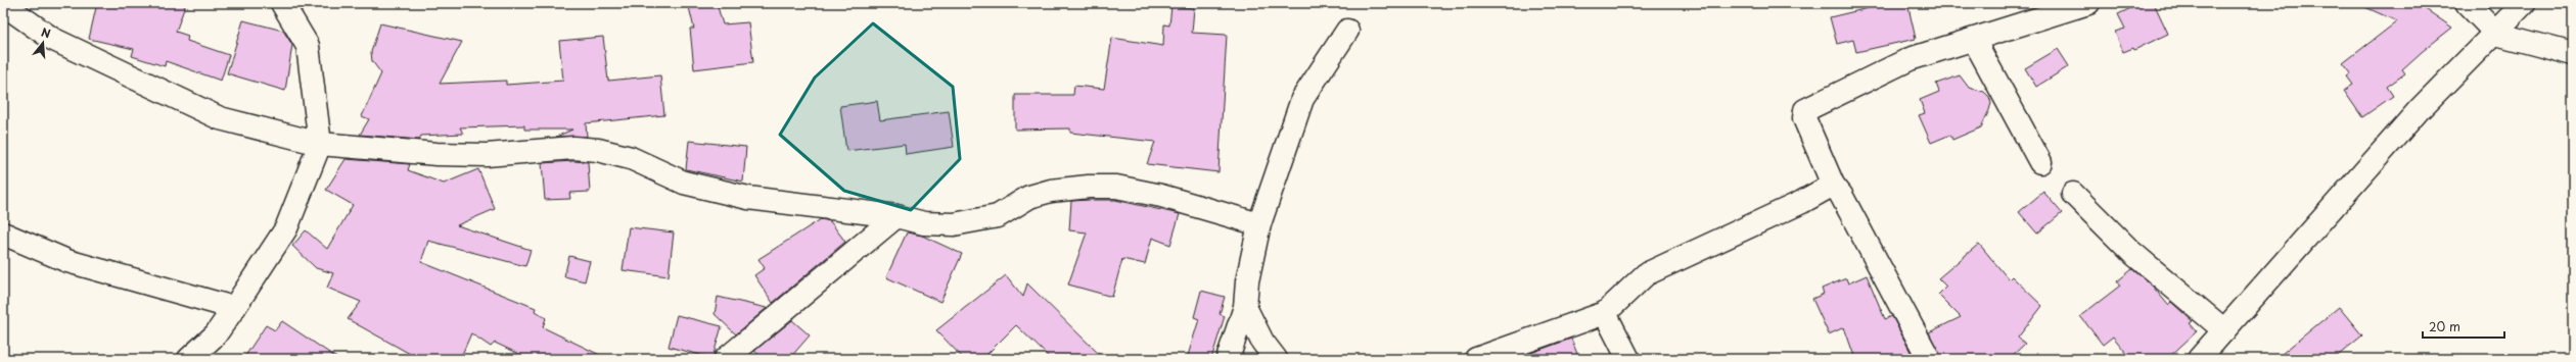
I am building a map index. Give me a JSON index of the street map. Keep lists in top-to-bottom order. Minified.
{"scale_bar":"20 m","north":"top"}
